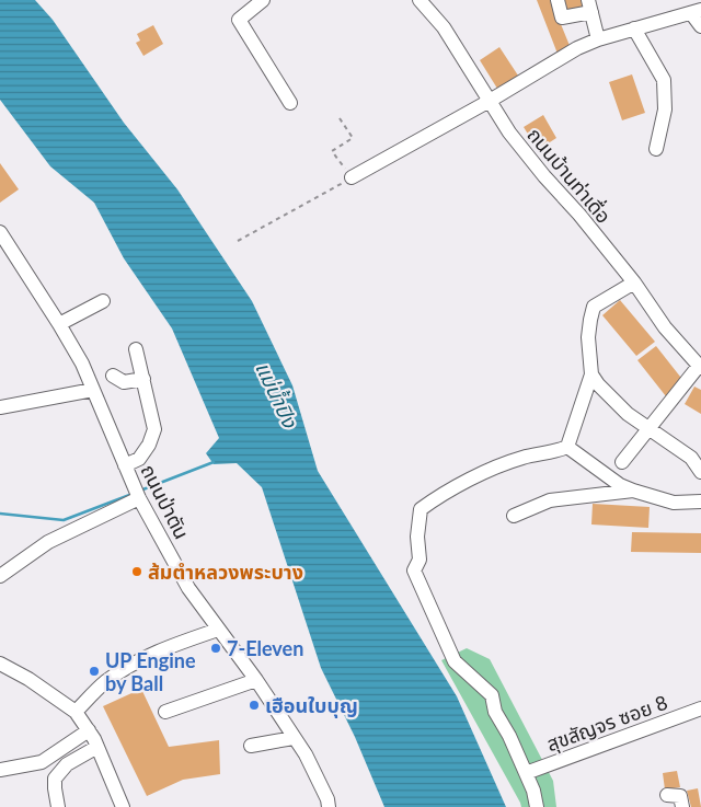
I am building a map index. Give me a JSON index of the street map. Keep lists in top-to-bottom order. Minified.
{"streets":{"street":["ถนนบ้านท่าเดื่อ","ถนนป่าตัน","สุขสัญจร ซอย 8"]},"water":["แม่น้ำปิง"],"places":["ส้มตำหลวงพระบาง","7-Eleven","UP Engine by Ball","เฮือนใบบุญ"]}
